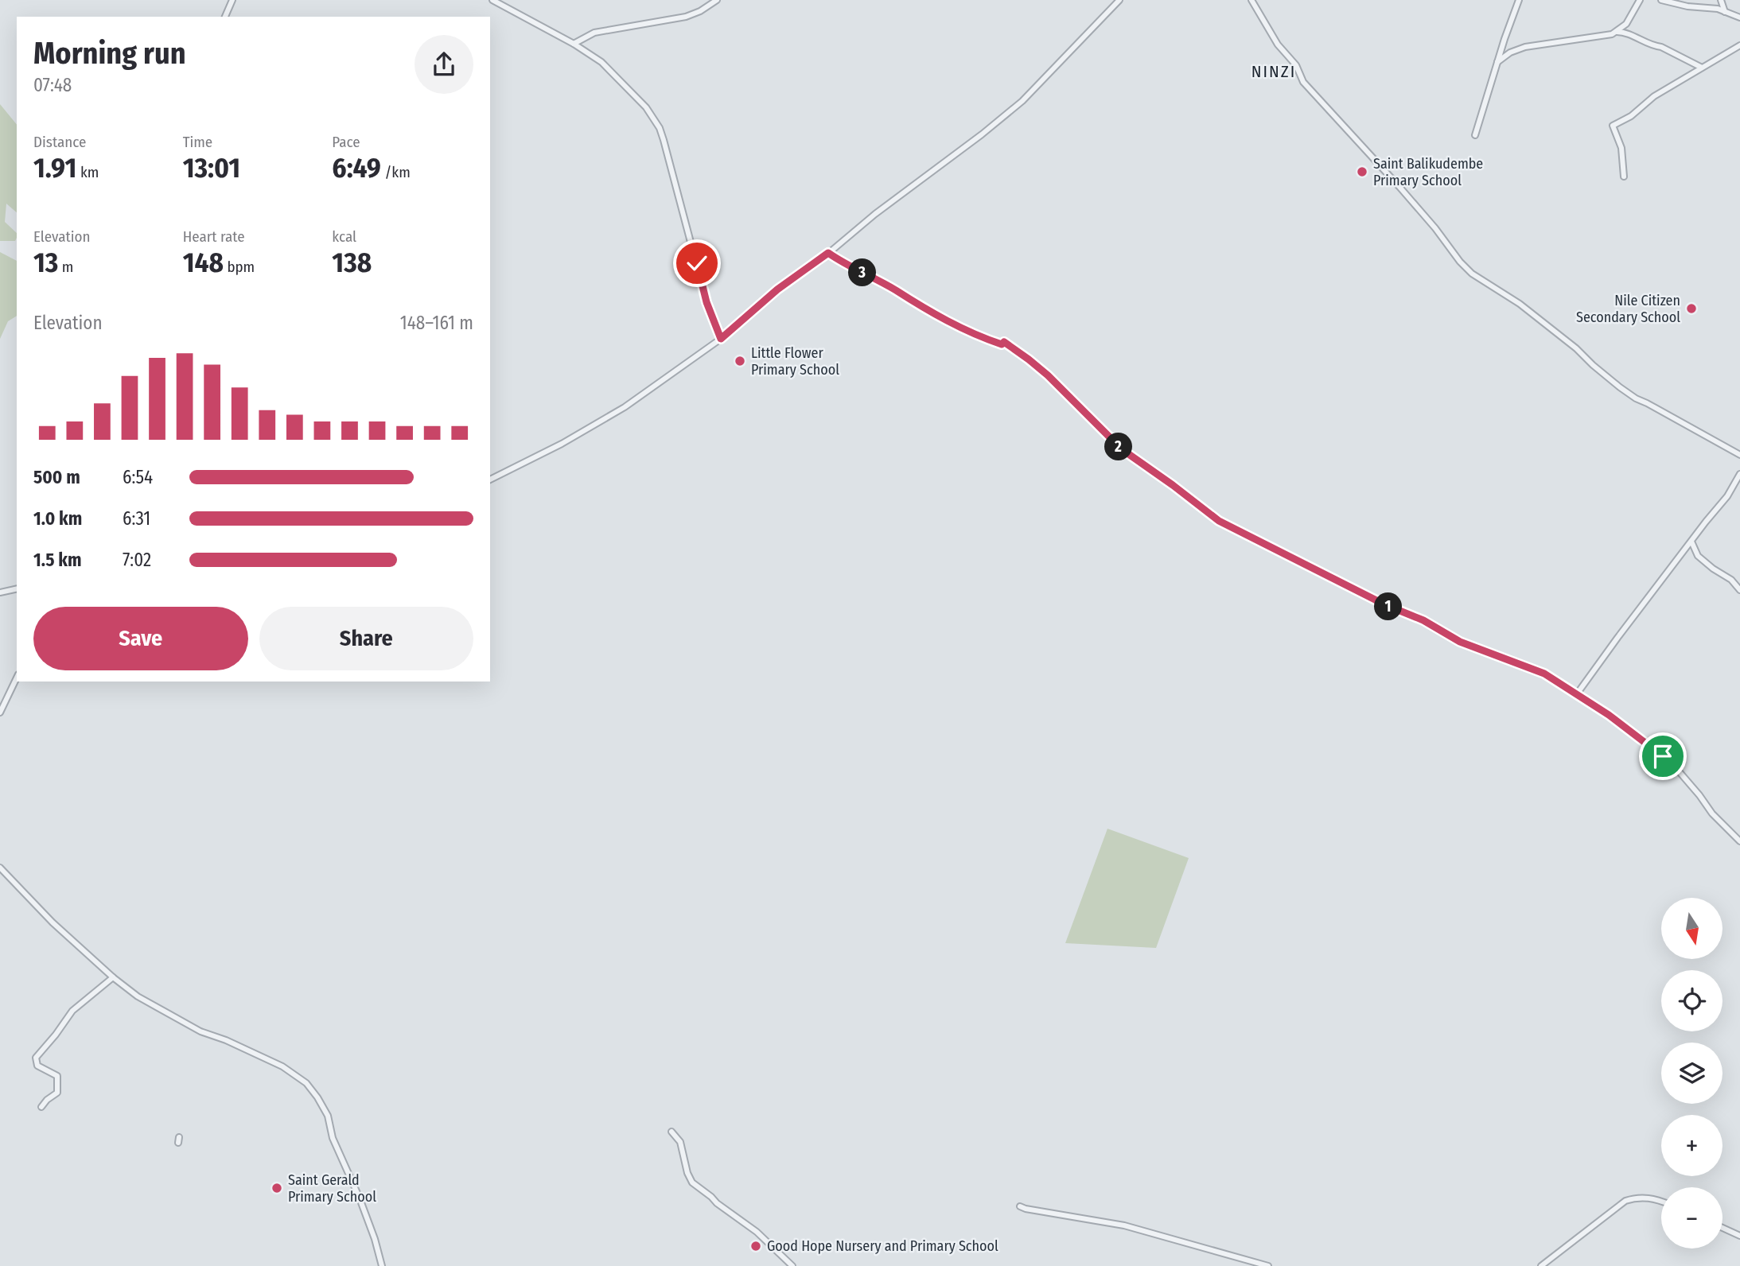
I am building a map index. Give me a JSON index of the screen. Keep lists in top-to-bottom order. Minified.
{"districts":["NINZI"],"places":["Saint Balikudembe Primary School","Nile Citizen Secondary School","Little Flower Primary School","Saint Gerald Primary School","Good Hope Nursery and Primary School"],"north":"bottom","page":{"heading":["Morning run","07:48"],"stats":[["Distance","1.91 km"],["Time","13:01"],["Pace","6:49 /km"],["Elevation","13 m"],["Heart rate","148 bpm"],["kcal","138"]],"pins":["3","2","1"],"chart":["Elevation","148–161 m"],"list":[{"name":"500 m","note":"6:54"},{"name":"1.0 km","note":"6:31"},{"name":"1.5 km","note":"7:02"}],"buttons":["Save","Share"],"map_buttons":["+","−"]}}
